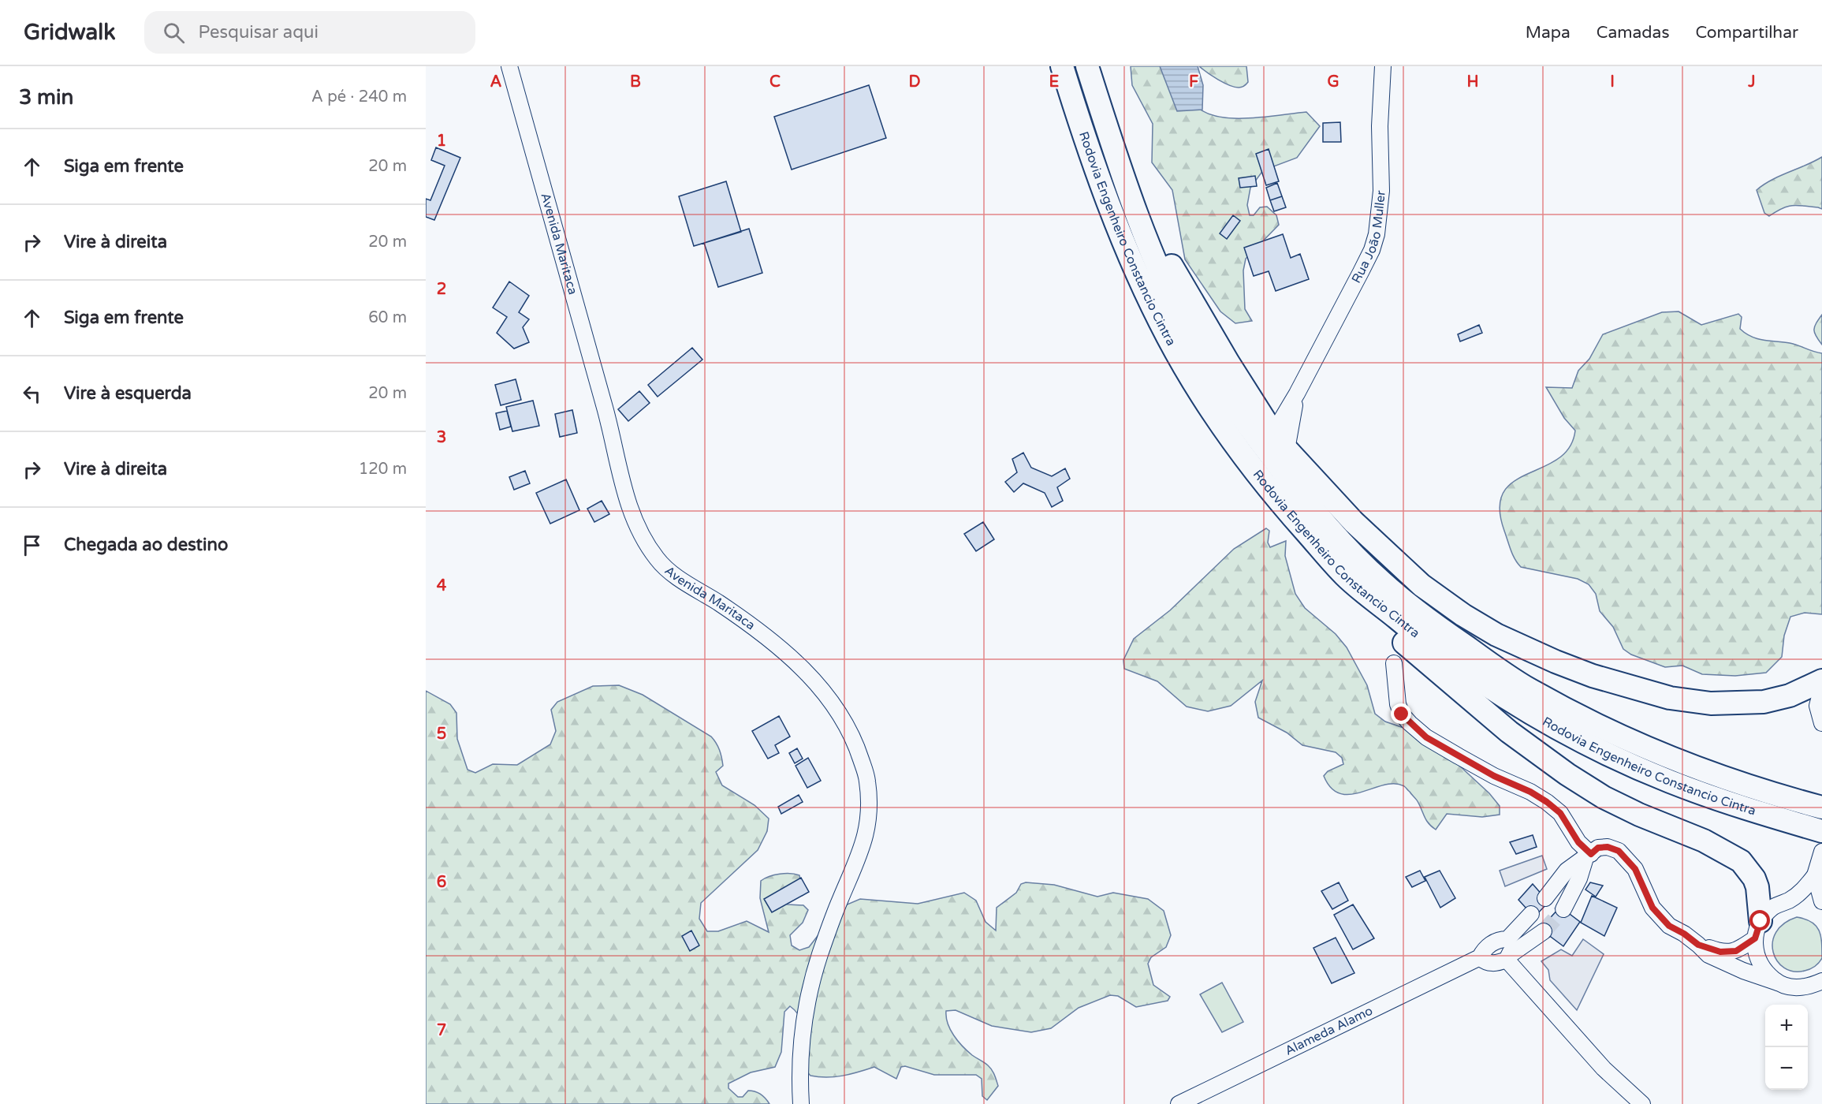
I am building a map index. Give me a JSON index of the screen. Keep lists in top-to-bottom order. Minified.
{"streets":{"highway":["Rodovia Engenheiro Constancio Cintra"],"street":["Rua João Muller","Avenida Maritaca","Alameda Alamo"]},"page":{"header":"Gridwalk","search":"Pesquisar aqui","nav":["Mapa","Camadas","Compartilhar"],"heading":["3 min","A pé · 240 m"],"list":[["Siga em frente","20 m"],["Vire à direita","20 m"],["Siga em frente","60 m"],["Vire à esquerda","20 m"],["Vire à direita","120 m"],"Chegada ao destino"],"map_buttons":["+","−"]},"grid":{"columns":["A","B","C","D","E","F","G","H","I","J"],"rows":["1","2","3","4","5","6","7"]}}
